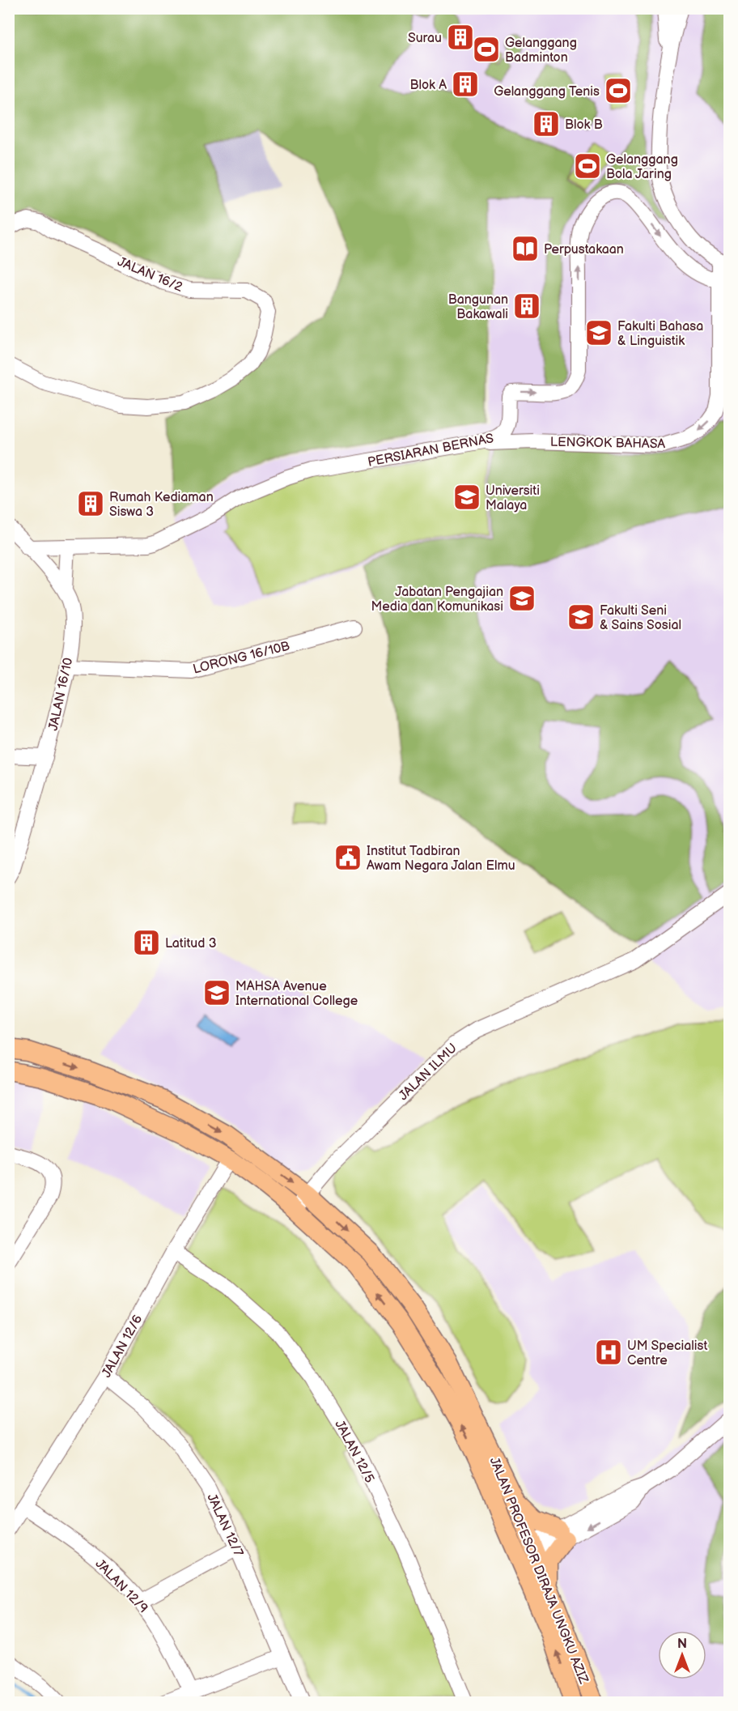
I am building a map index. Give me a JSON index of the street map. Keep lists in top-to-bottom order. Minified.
{"streets":{"main road":["JALAN PROFESOR DIRAJA UNGKU AZIZ"],"street":["JALAN 16/2","LENGKOK BAHASA","PERSIARAN BERNAS","LORONG 16/10B","JALAN 16/10","JALAN ILMU","JALAN 12/6","JALAN 12/5","JALAN 12/7","JALAN 12/9"]},"crossings":[["LENGKOK BAHASA","PERSIARAN BERNAS"],["PERSIARAN BERNAS","JALAN 16/10"],["LORONG 16/10B","JALAN 16/10"],["JALAN ILMU","JALAN PROFESOR DIRAJA UNGKU AZIZ"],["JALAN 12/6","JALAN 12/5"],["JALAN 12/6","JALAN 12/7"],["JALAN 12/6","JALAN PROFESOR DIRAJA UNGKU AZIZ"],["JALAN 12/6","JALAN 12/9"]],"places":{"building":["Surau","Blok A","Blok B","Bangunan Bakawali","Rumah Kediaman Siswa 3","Latitud 3"],"sports":["Gelanggang Badminton","Gelanggang Tenis","Gelanggang Bola Jaring"],"library":["Perpustakaan"],"school or university":["Fakulti Bahasa & Linguistik","Universiti Malaya","Jabatan Pengajian Media dan Komunikasi","Fakulti Seni & Sains Sosial","MAHSA Avenue International College"],"public building":["Institut Tadbiran Awam Negara Jalan Elmu"],"hospital":["UM Specialist Centre"]},"north":"top"}
